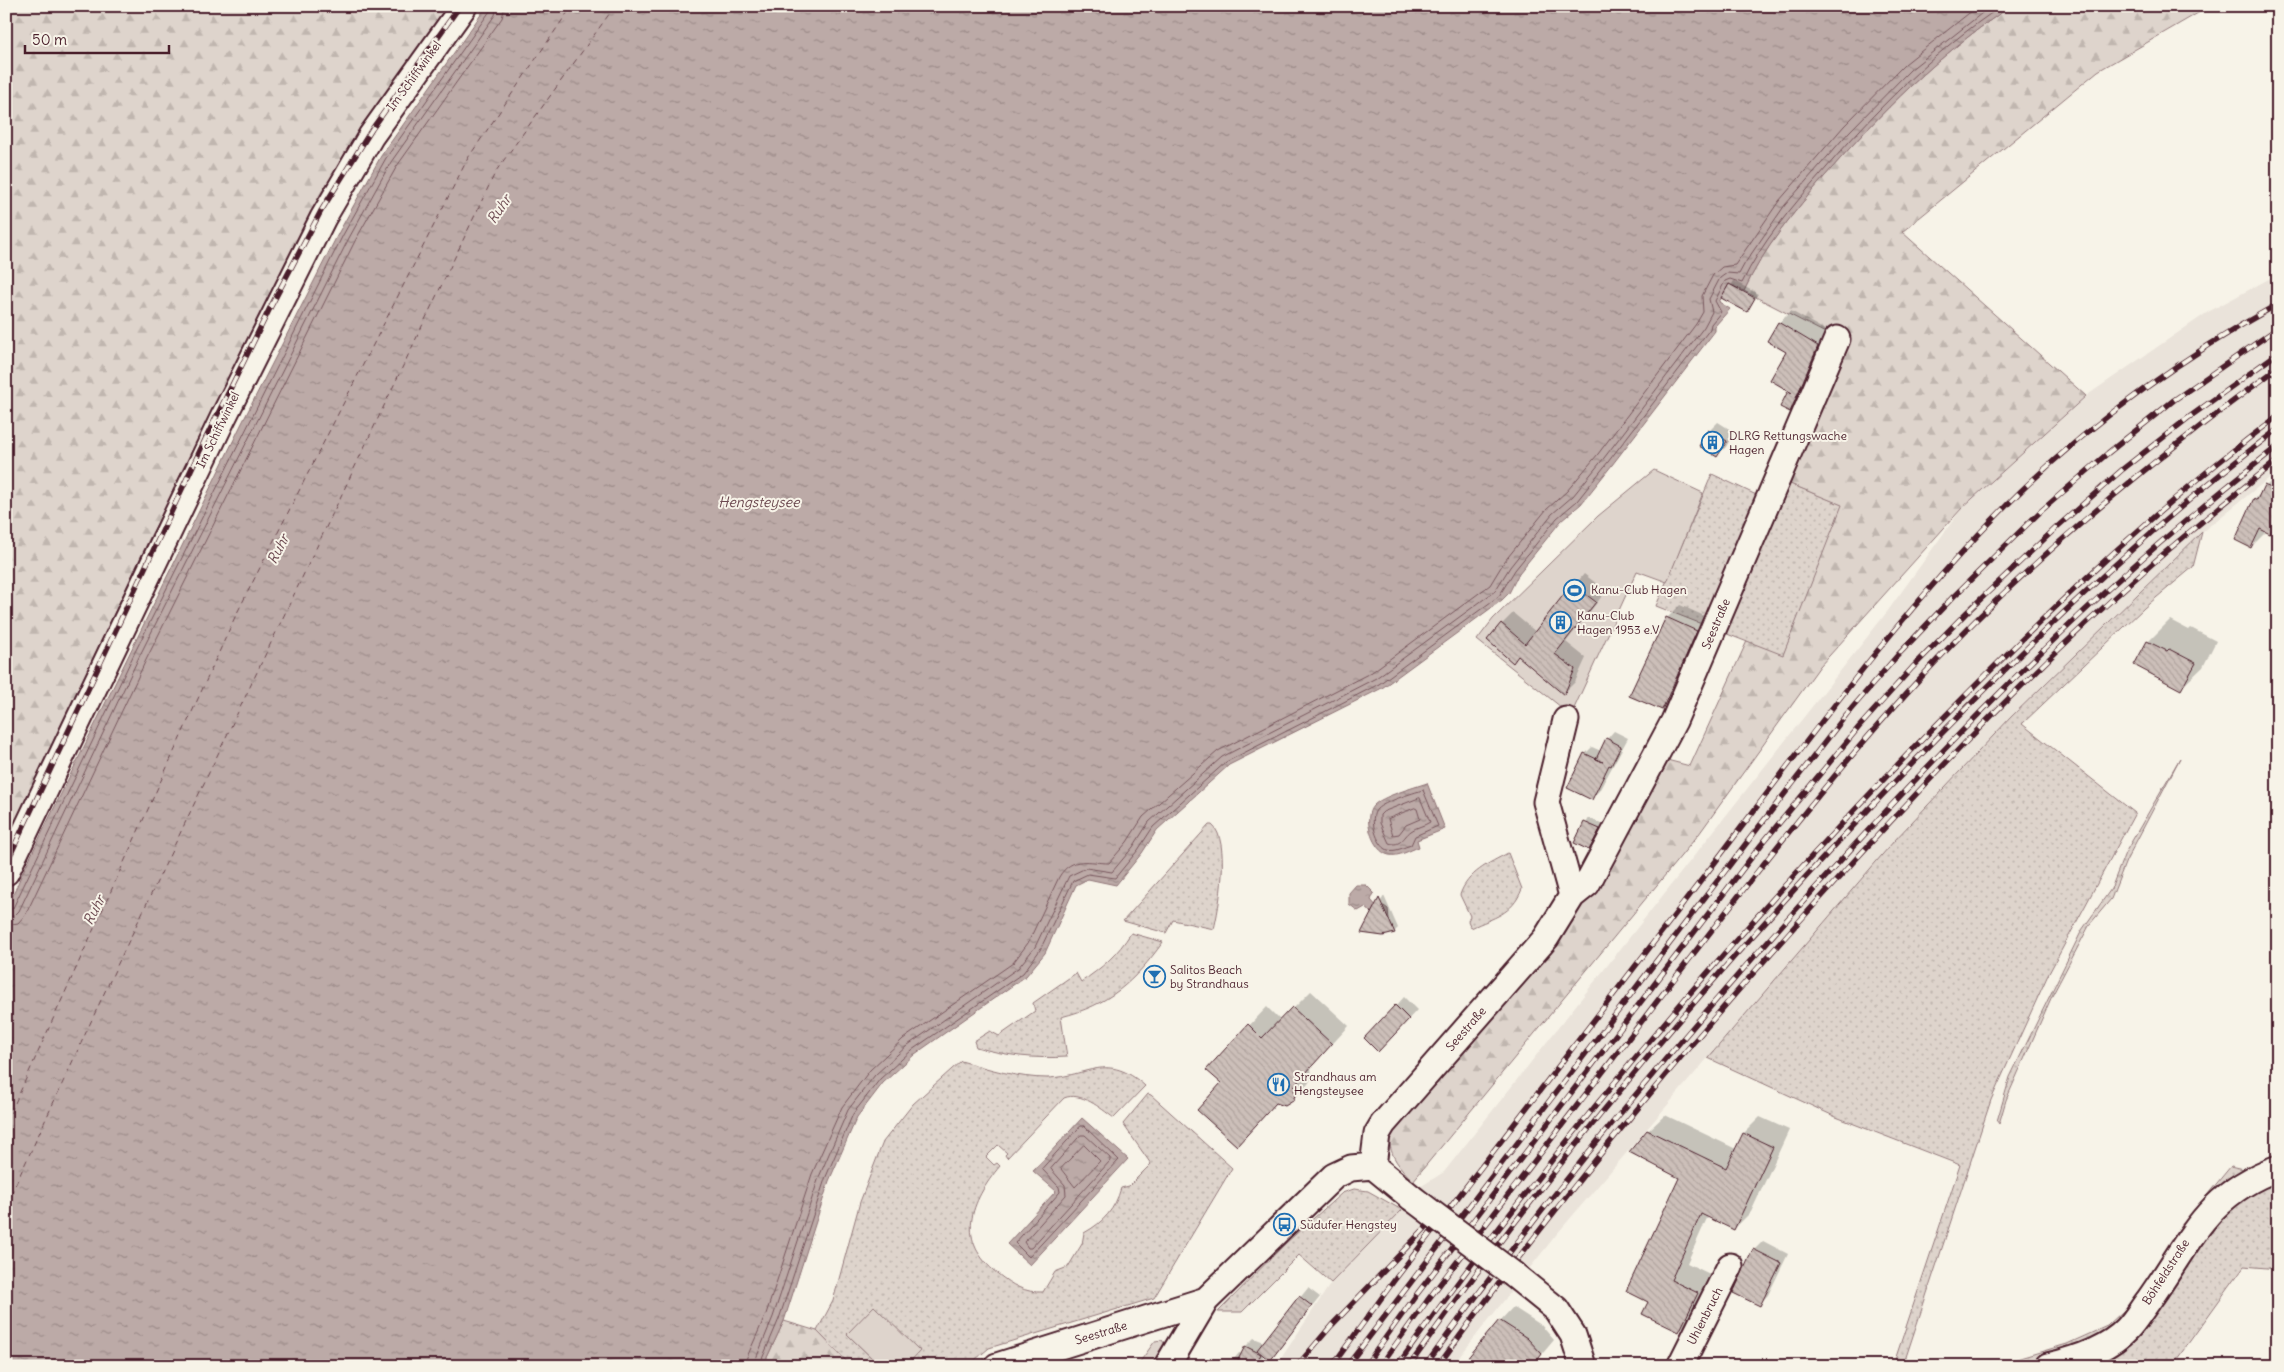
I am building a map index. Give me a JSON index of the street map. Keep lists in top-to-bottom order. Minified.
{"streets":{"street":["Im Schiffwinkel","Seestraße","Böhfeldstraße","Uhlenbruch"]},"water":["Ruhr","Hengsteysee"],"places":{"building":["DLRG Rettungswache Hagen","Kanu-Club Hagen 1953 e.V"],"sports":["Kanu-Club Hagen"],"bar":["Salitos Beach by Strandhaus"],"restaurant":["Strandhaus am Hengsteysee"],"bus stop":["Südufer Hengstey"]},"scale_bar":"50 m"}
